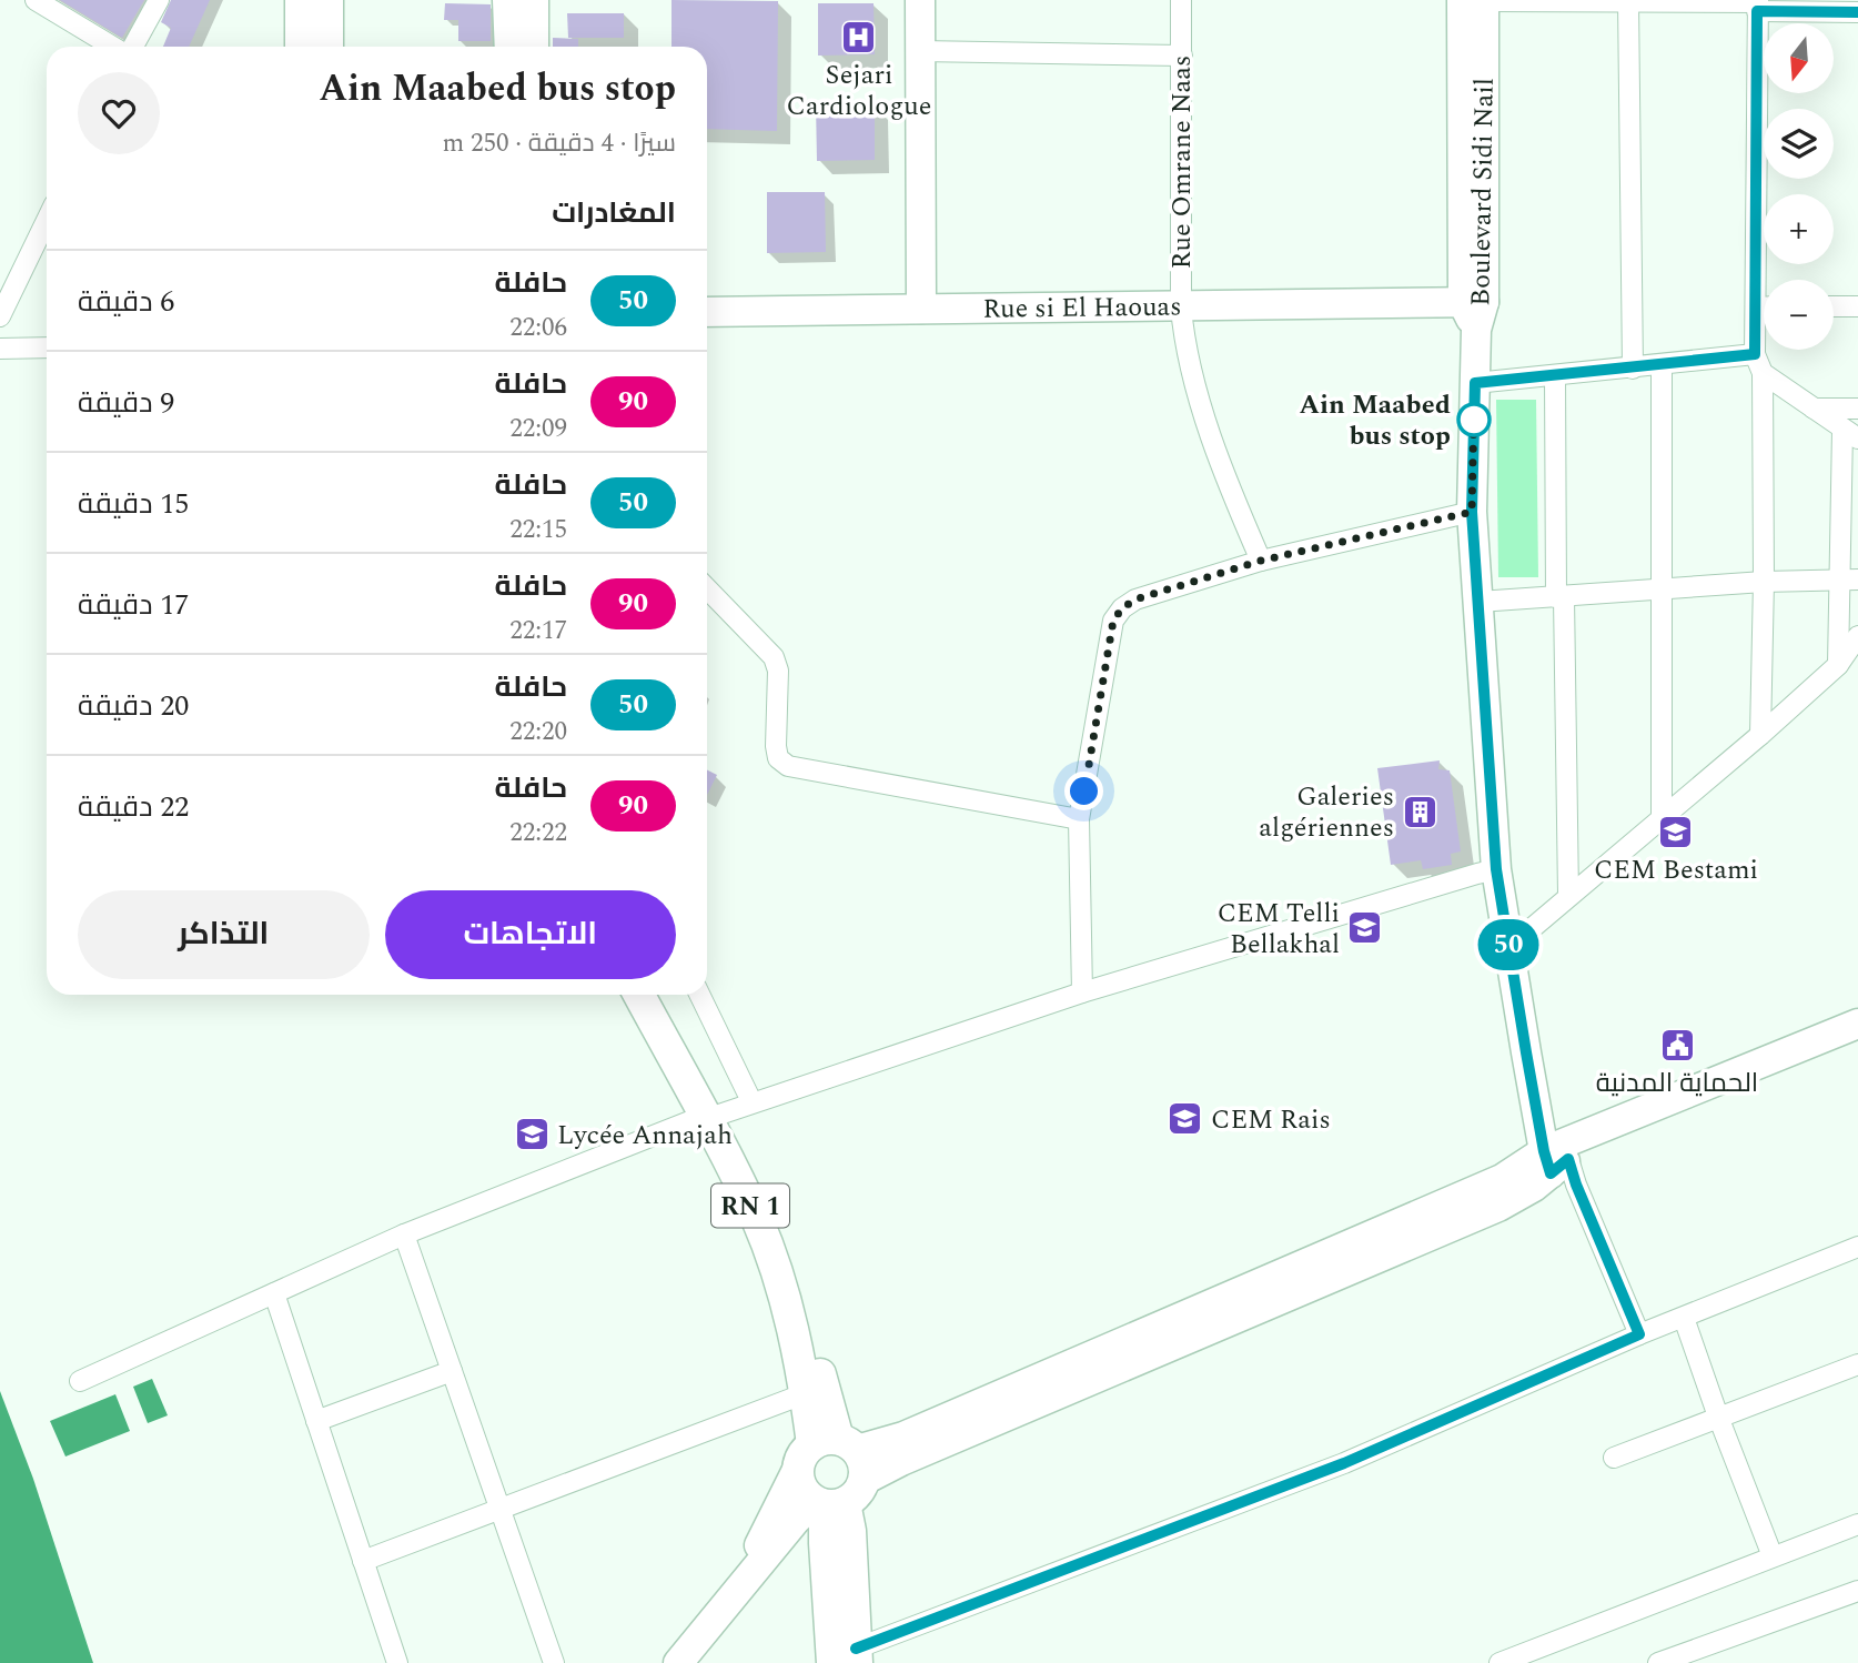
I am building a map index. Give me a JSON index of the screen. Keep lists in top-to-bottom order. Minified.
{"streets":{"main road":["Boulevard Sidi Nail","Rue si El Haouas","RN 1"],"street":["Rue Omrane Naas"]},"crossings":[["Rue Omrane Naas","Rue si El Haouas"],["Boulevard Sidi Nail","Rue si El Haouas"]],"places":{"hospital":["Sejari Cardiologue"],"other":["Ain Maabed bus stop"],"building":["Galeries algériennes"],"school or university":["CEM Bestami","CEM Telli Bellakhal","CEM Rais","Lycée Annajah"],"public building":["الحماية المدنية"]},"lines":["bus line 50"],"north":"bottom","page":{"on_map":"50","map_buttons":["+","−"],"heading":[["Ain Maabed bus stop","سيرًا · 4 دقيقة · 250 m"],"المغادرات"],"list":[{"mark":"50","name":"حافلة","note":"22:06","value":"6 دقيقة"},{"mark":"90","name":"حافلة","note":"22:09","value":"9 دقيقة"},{"mark":"50","name":"حافلة","note":"22:15","value":"15 دقيقة"},{"mark":"90","name":"حافلة","note":"22:17","value":"17 دقيقة"},{"mark":"50","name":"حافلة","note":"22:20","value":"20 دقيقة"},{"mark":"90","name":"حافلة","note":"22:22","value":"22 دقيقة"}],"buttons":["الاتجاهات","التذاكر"]}}
